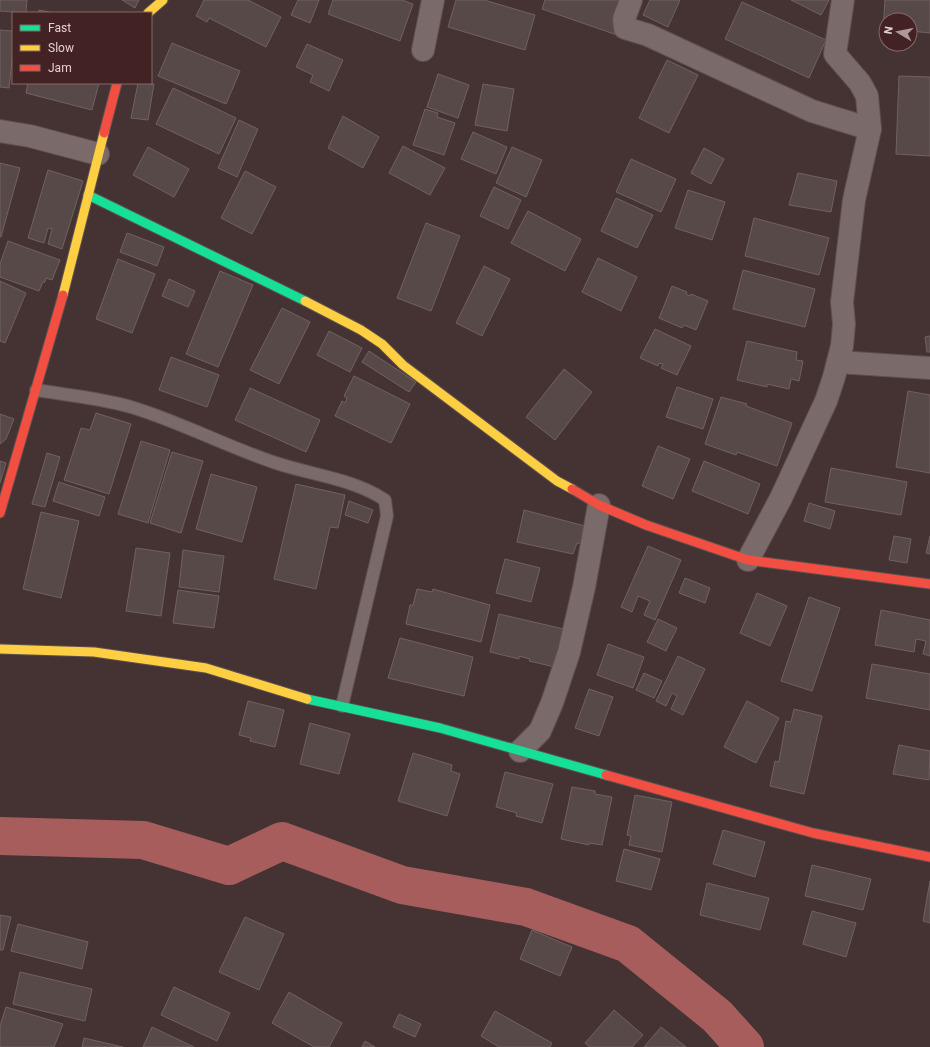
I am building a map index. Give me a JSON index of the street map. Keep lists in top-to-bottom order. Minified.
{"legend":["Fast","Slow","Jam"],"north":"left"}
